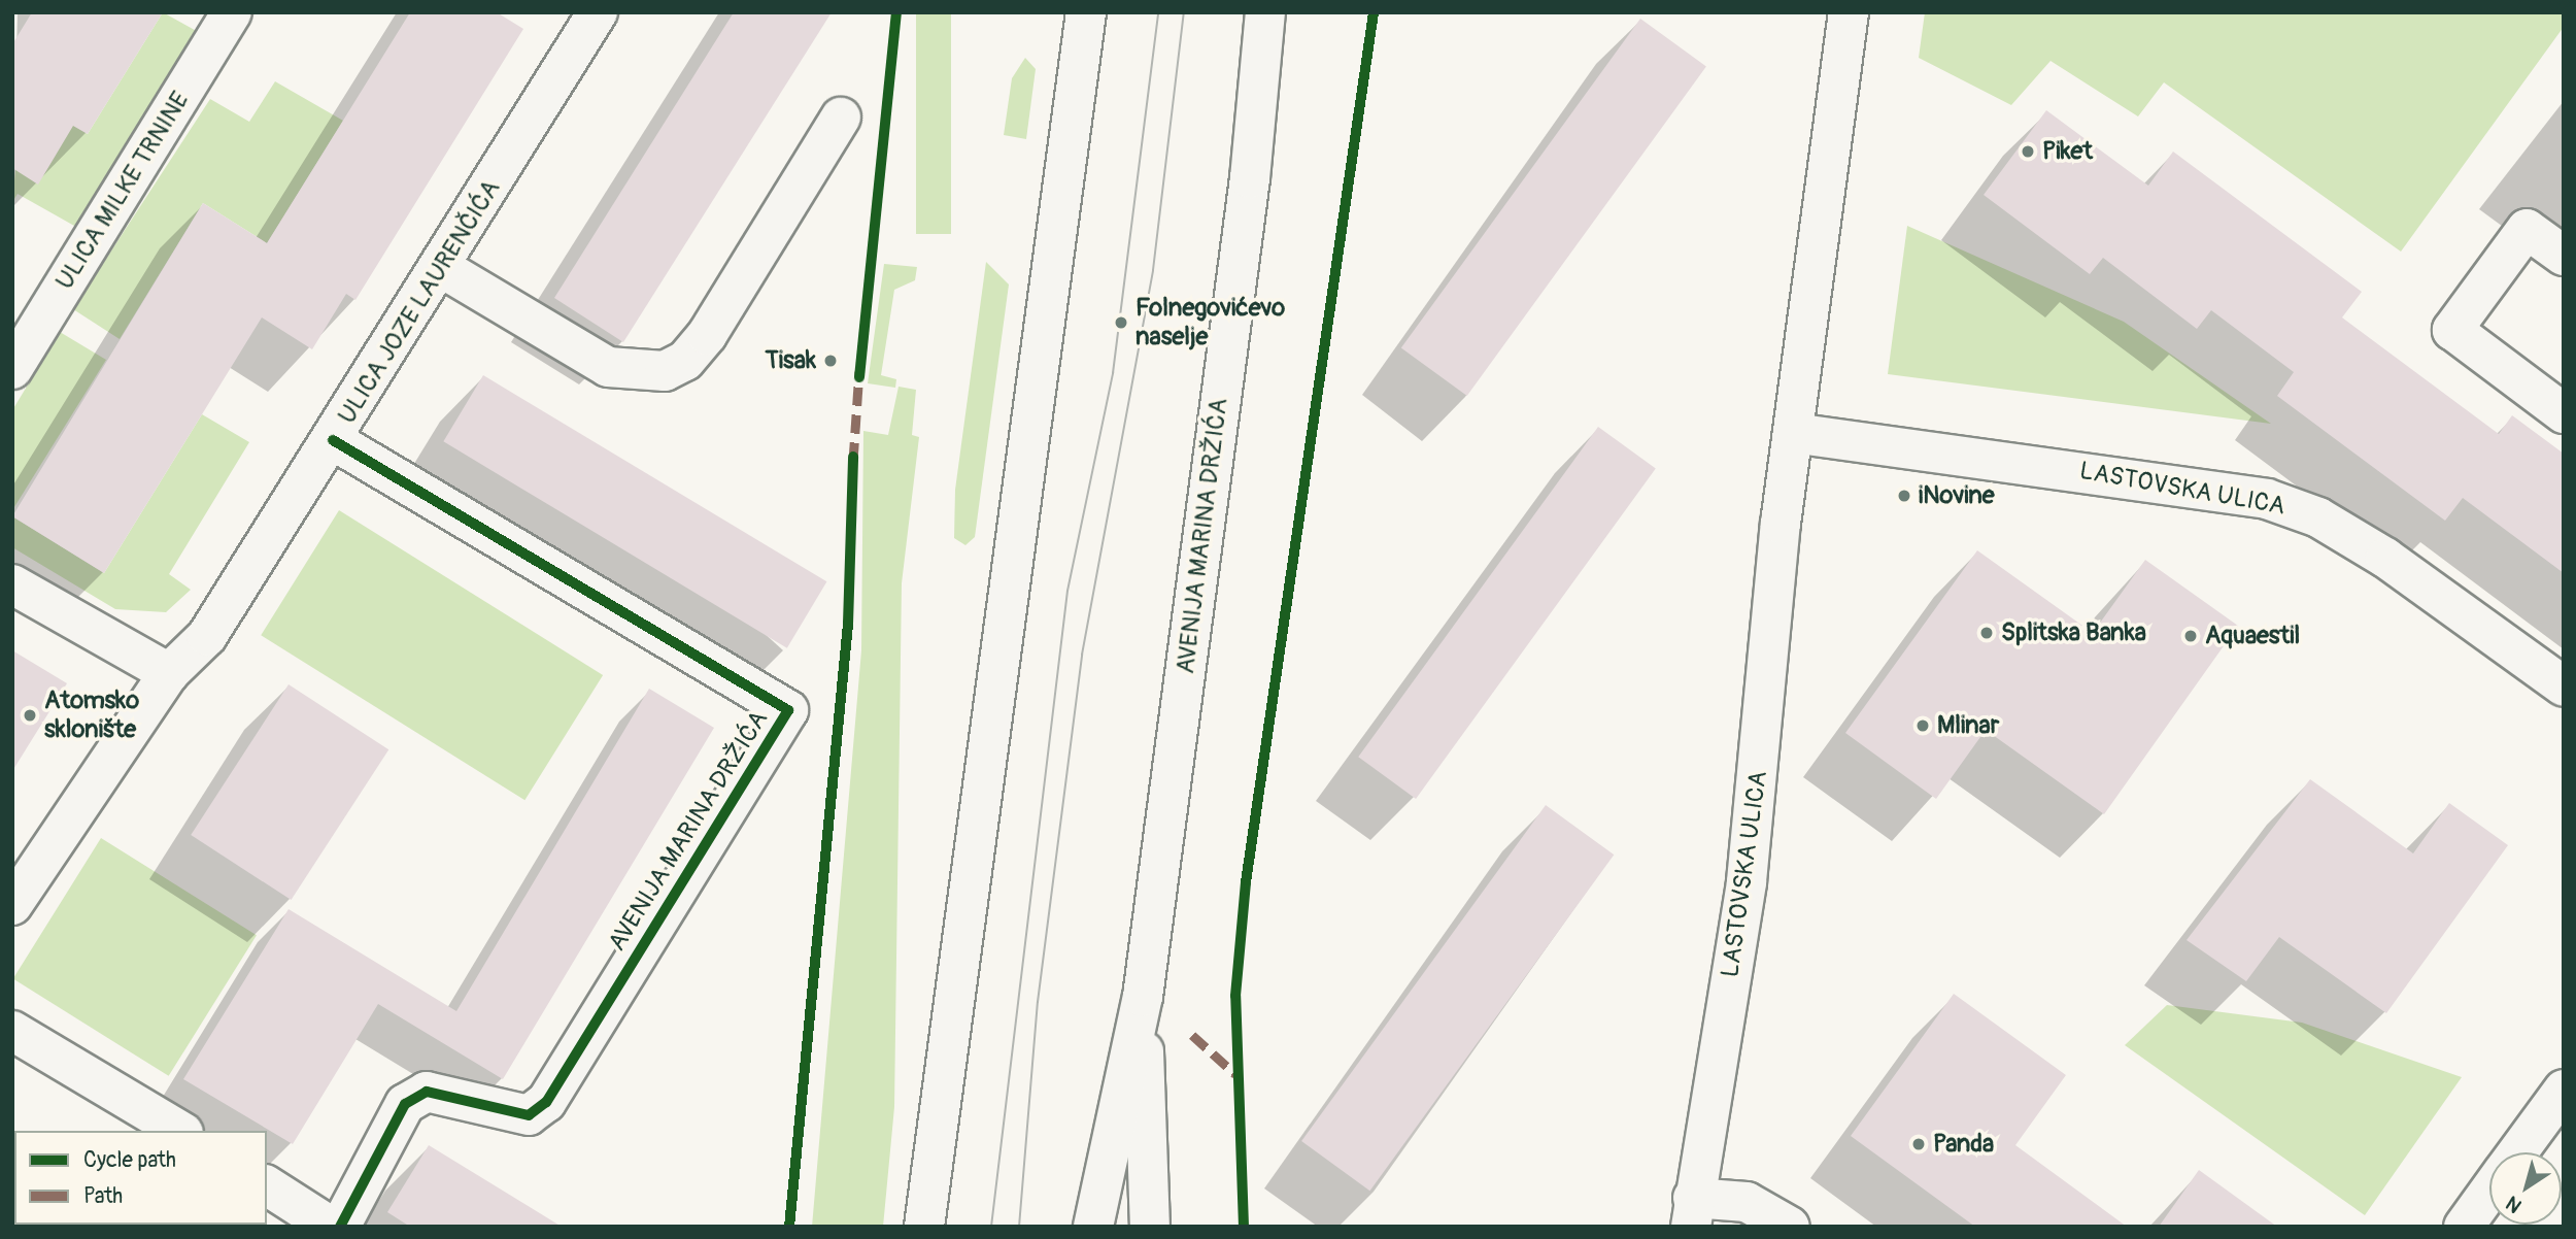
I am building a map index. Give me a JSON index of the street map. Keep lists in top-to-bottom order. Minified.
{"streets":{"street":["ULICA MILKE TRNINE","ULICA JOZE LAURENČIĆA","LASTOVSKA ULICA","AVENIJA MARINA DRŽIĆA"]},"crossings":[["ULICA JOZE LAURENČIĆA","AVENIJA MARINA DRŽIĆA"]],"places":["Piket","Folnegovićevo naselje","Tisak","iNovine","Splitska Banka","Aquaestil","Atomsko sklonište","Mlinar","Panda"],"legend":["Cycle path","Path"],"north":"bottom left"}
